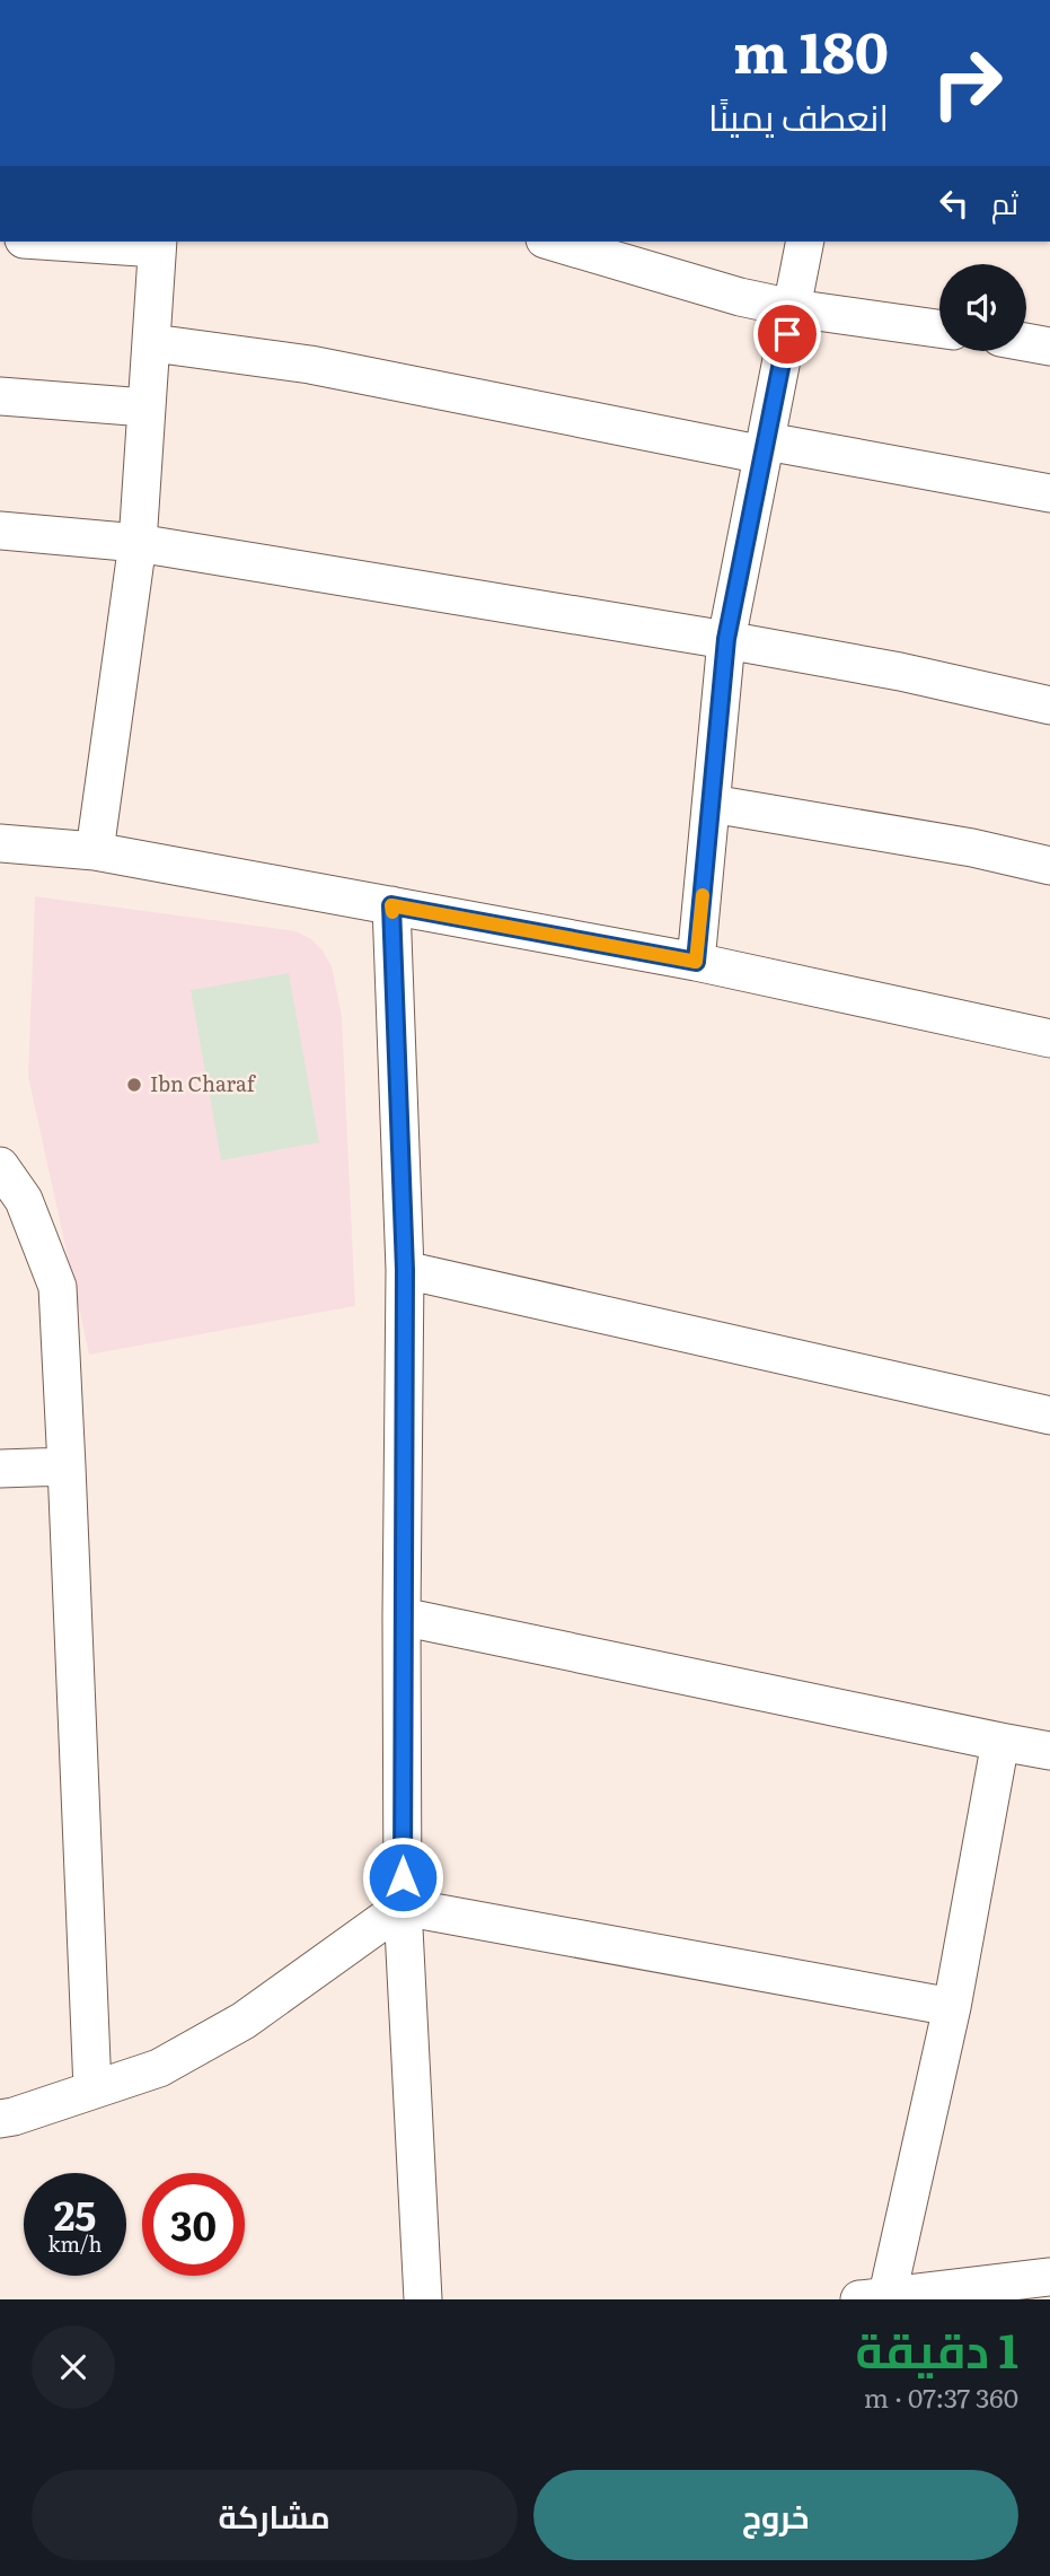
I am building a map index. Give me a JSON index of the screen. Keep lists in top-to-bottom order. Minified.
{"places":["Ibn Charaf"],"page":{"turn":["180 m","انعطف يمينًا"],"then":"ثم","speed":"25 km/h","limit":"30","heading":["1 دقيقة","360 m · 07:37"],"buttons":["خروج","مشاركة"]}}
